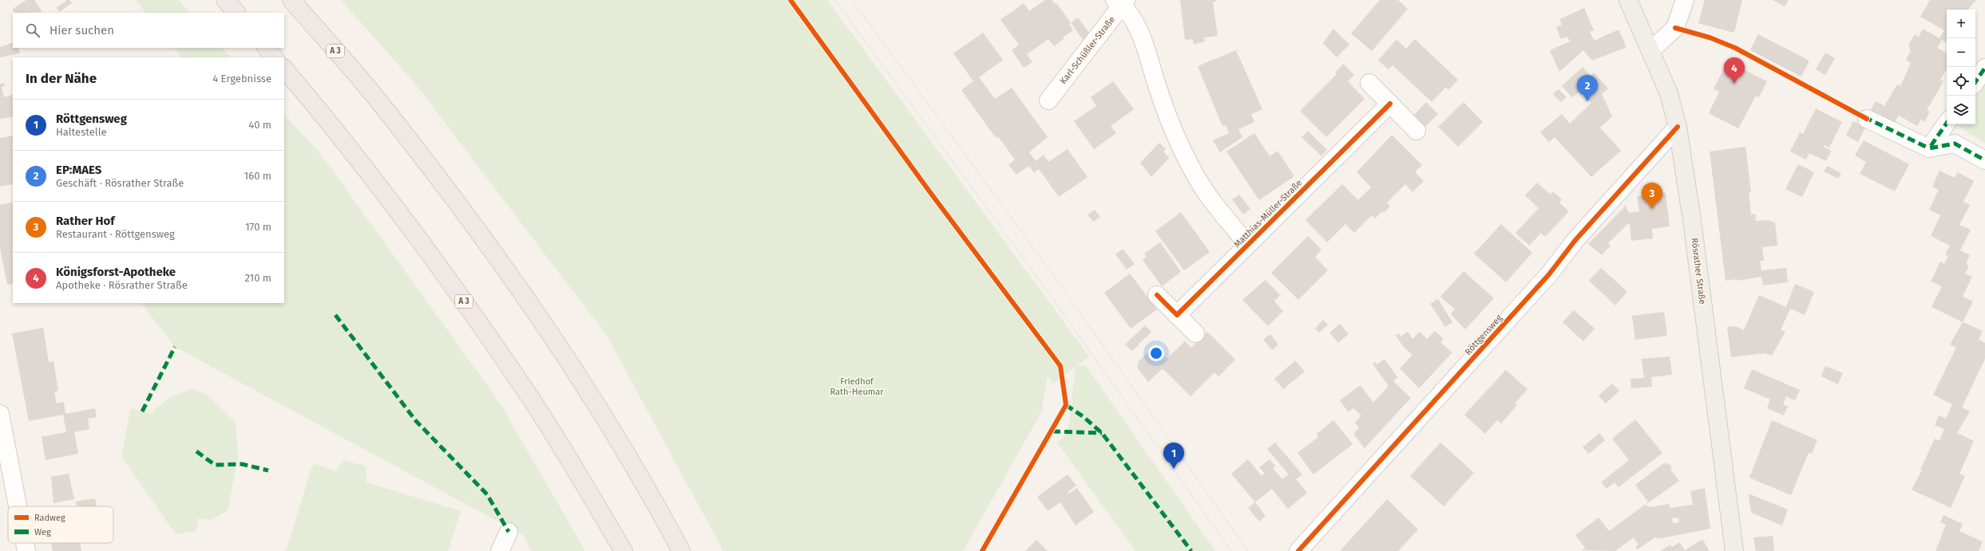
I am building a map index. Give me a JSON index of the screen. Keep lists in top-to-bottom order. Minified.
{"streets":{"highway":["A 3"],"main road":["Rösrather Straße"],"street":["Karl-Schüßler-Straße","Matthias-Müller-Straße","Röttgensweg"]},"crossings":[["Karl-Schüßler-Straße","Matthias-Müller-Straße"],["Rösrather Straße","Röttgensweg"]],"parks":["Friedhof Rath-Heumar"],"legend":["Radweg","Weg"],"page":{"map_buttons":["+","−"],"search":"Hier suchen","pins":["4","2","3","1"],"heading":["In der Nähe","4 Ergebnisse"],"list":[{"mark":"1","name":"Röttgensweg","note":"Haltestelle","value":"40 m"},{"mark":"2","name":"EP:MAES","note":"Geschäft · Rösrather Straße","value":"160 m"},{"mark":"3","name":"Rather Hof","note":"Restaurant · Röttgensweg","value":"170 m"},{"mark":"4","name":"Königsforst-Apotheke","note":"Apotheke · Rösrather Straße","value":"210 m"}]}}
